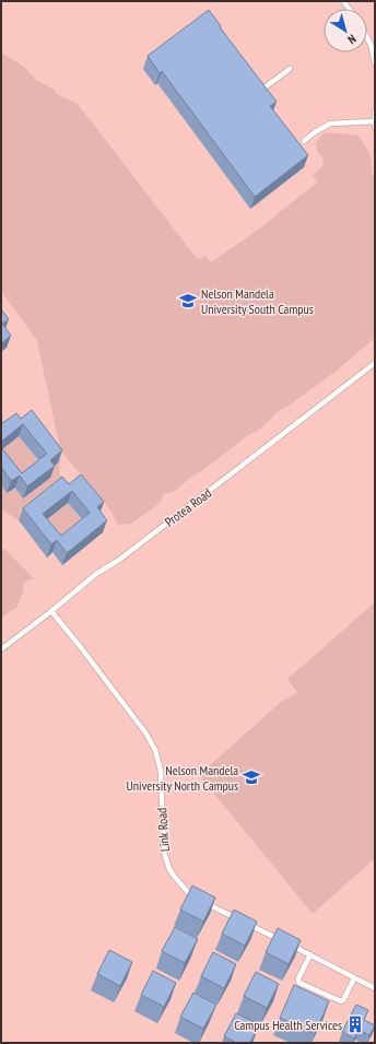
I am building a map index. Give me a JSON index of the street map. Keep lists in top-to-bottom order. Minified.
{"streets":{"lane":["Protea Road","Link Road"]},"crossings":[["Protea Road","Link Road"]],"places":{"school or university":["Nelson Mandela University South Campus","Nelson Mandela University North Campus"],"building":["Campus Health Services"]},"north":"bottom right"}
